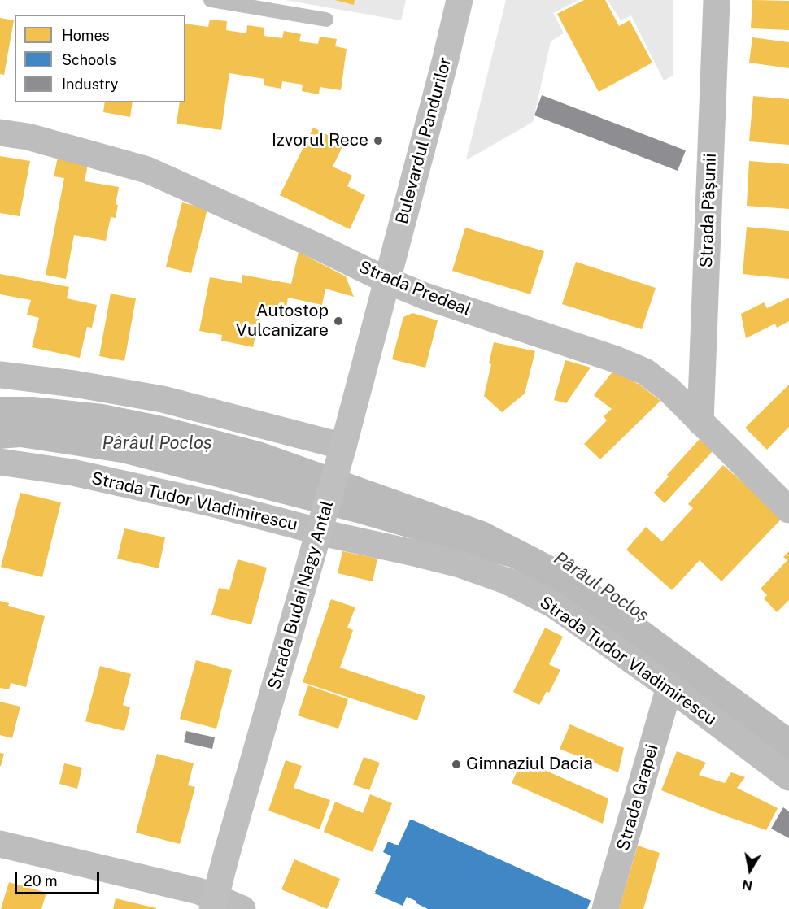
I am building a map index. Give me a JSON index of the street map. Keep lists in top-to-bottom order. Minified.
{"streets":{"main road":["Bulevardul Pandurilor","Strada Budai Nagy Antal"],"street":["Strada Pășunii","Strada Predeal","Strada Tudor Vladimirescu","Strada Grapei"]},"crossings":[["Bulevardul Pandurilor","Strada Predeal"],["Bulevardul Pandurilor","Strada Budai Nagy Antal"],["Strada Pășunii","Strada Predeal"],["Strada Predeal","Strada Budai Nagy Antal"],["Strada Tudor Vladimirescu","Strada Budai Nagy Antal"],["Strada Tudor Vladimirescu","Strada Grapei"]],"water":["Pârâul Pocloș"],"places":["Izvorul Rece","Autostop Vulcanizare","Gimnaziul Dacia"],"legend":["Homes","Schools","Industry"],"scale_bar":"20 m","north":"bottom"}
